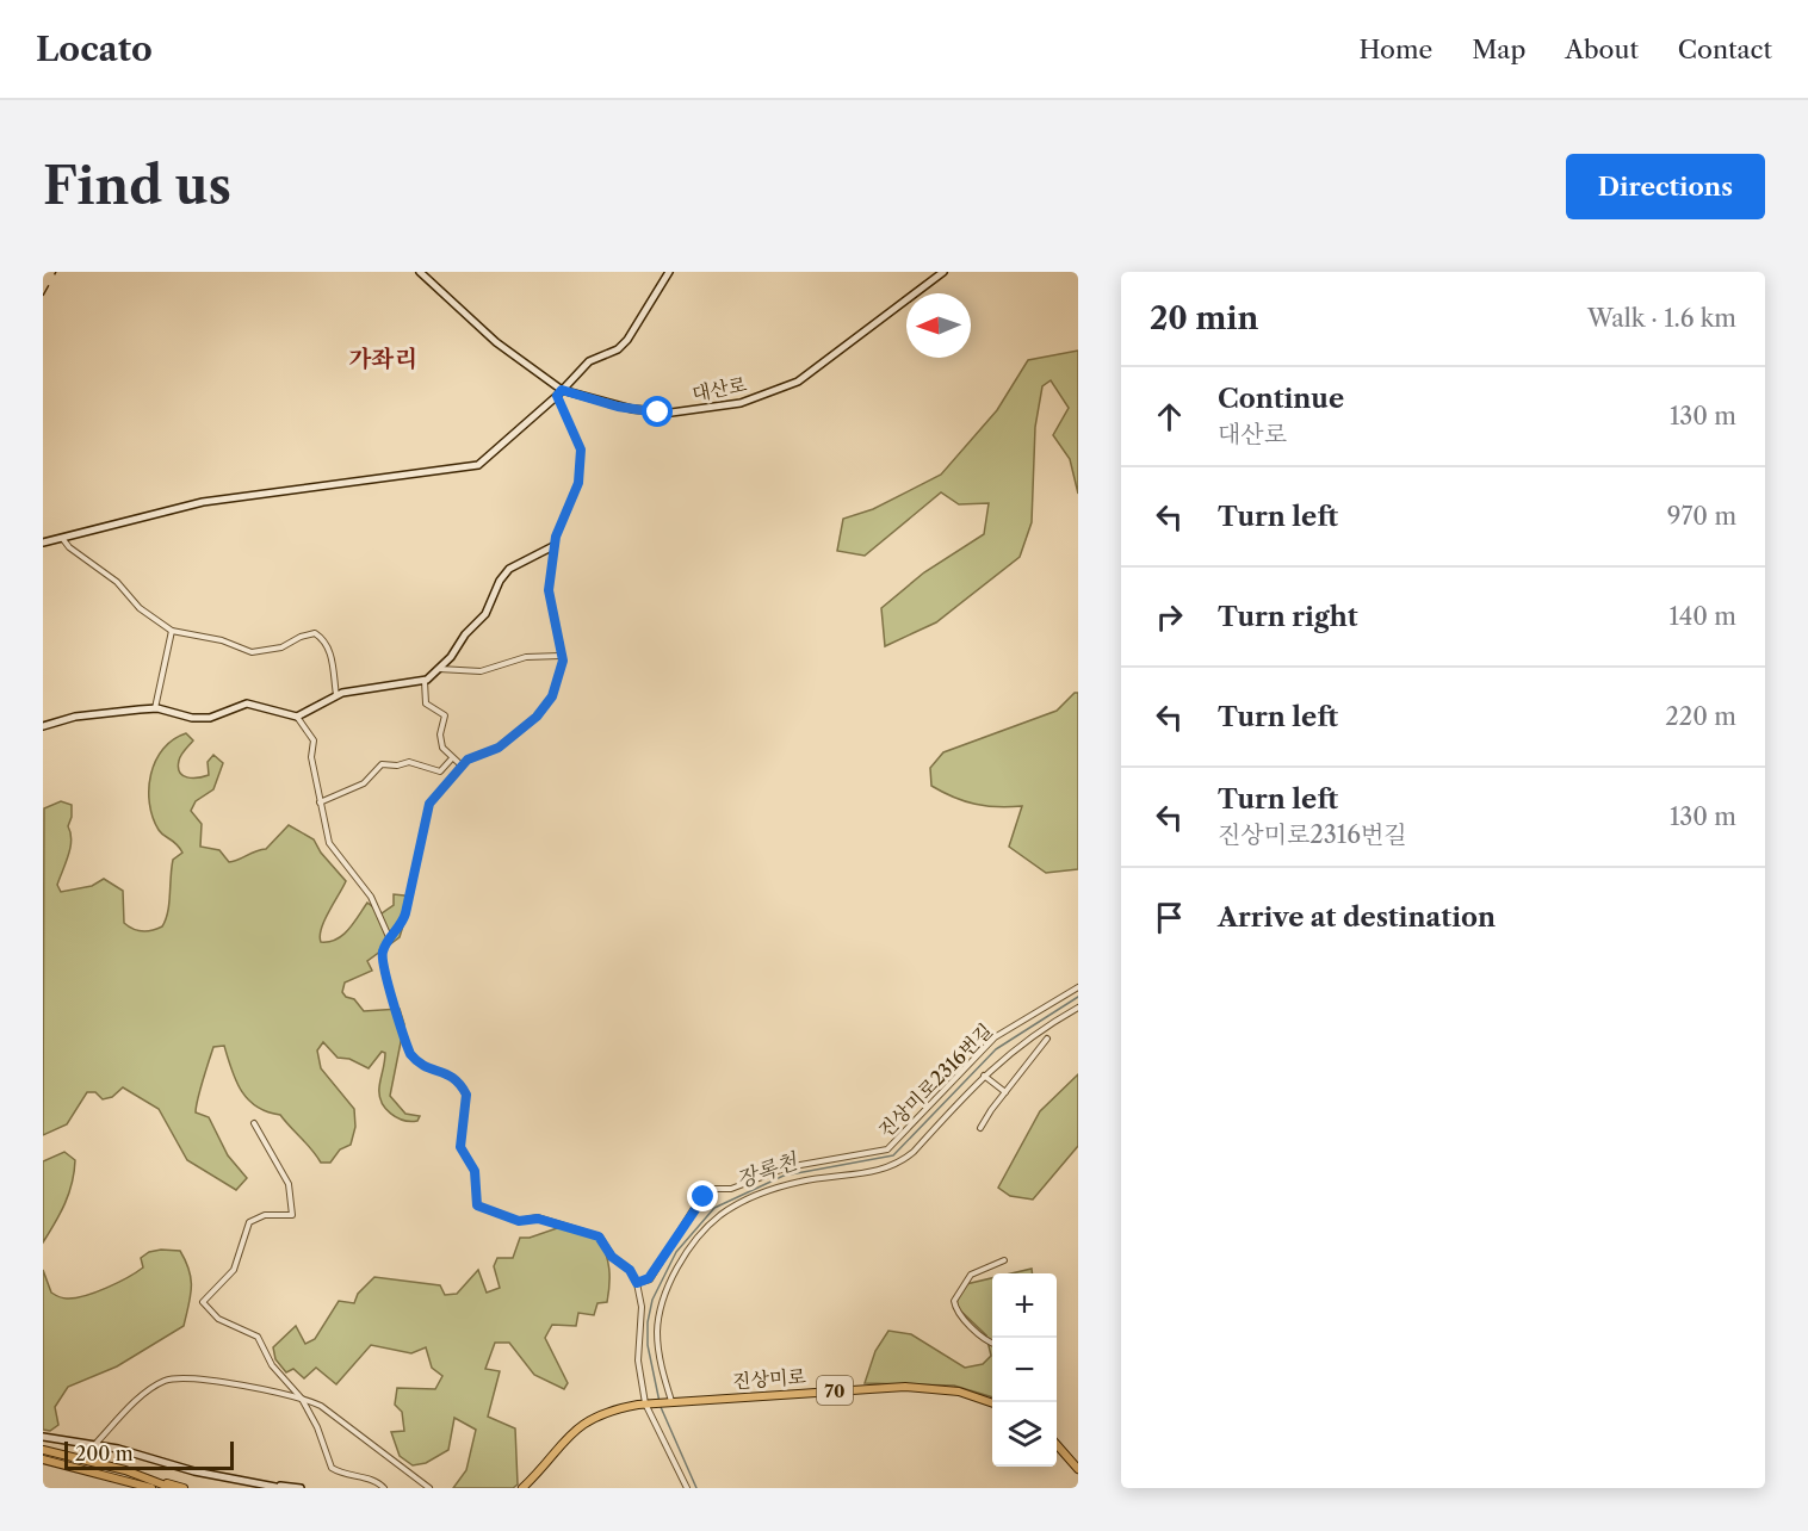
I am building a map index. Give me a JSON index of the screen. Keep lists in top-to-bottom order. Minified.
{"streets":{"main road":["진상미로","70"],"street":["대산로","진상미로2316번길"]},"crossings":[["진상미로","70"]],"districts":["가좌리"],"water":["장록천"],"scale_bar":"200 m","north":"left","page":{"header":"Locato","nav":["Home","Map","About","Contact"],"buttons":"Directions","title":"Find us","heading":["20 min","Walk · 1.6 km"],"list":[["Continue","대산로","130 m"],["Turn left","970 m"],["Turn right","140 m"],["Turn left","220 m"],["Turn left","진상미로2316번길","130 m"],"Arrive at destination"],"map_buttons":["+","−"],"scale":"200 m"}}
